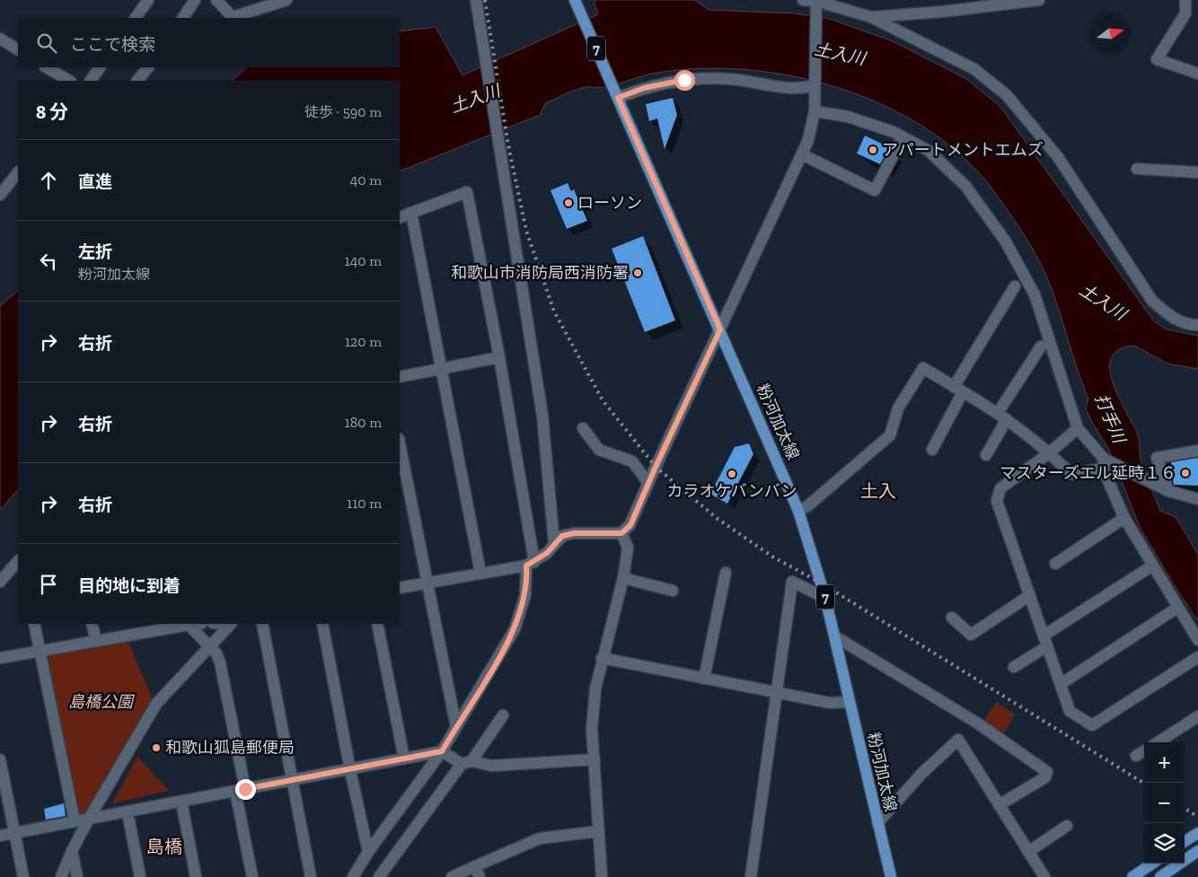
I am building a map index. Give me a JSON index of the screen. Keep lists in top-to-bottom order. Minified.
{"streets":{"main road":["7","粉河加太線"]},"districts":["土入","島橋"],"water":["土入川","打手川"],"parks":["島橋公園"],"places":["アパートメントエムズ","ローソン","和歌山市消防局西消防署","マスターズエル延時１６","カラオケバンバン","和歌山狐島郵便局"],"north":"right","page":{"search":"ここで検索","heading":["8 分","徒歩 · 590 m"],"list":[["直進","40 m"],["左折","粉河加太線","140 m"],["右折","120 m"],["右折","180 m"],["右折","110 m"],"目的地に到着"],"map_buttons":["+","−"]}}
